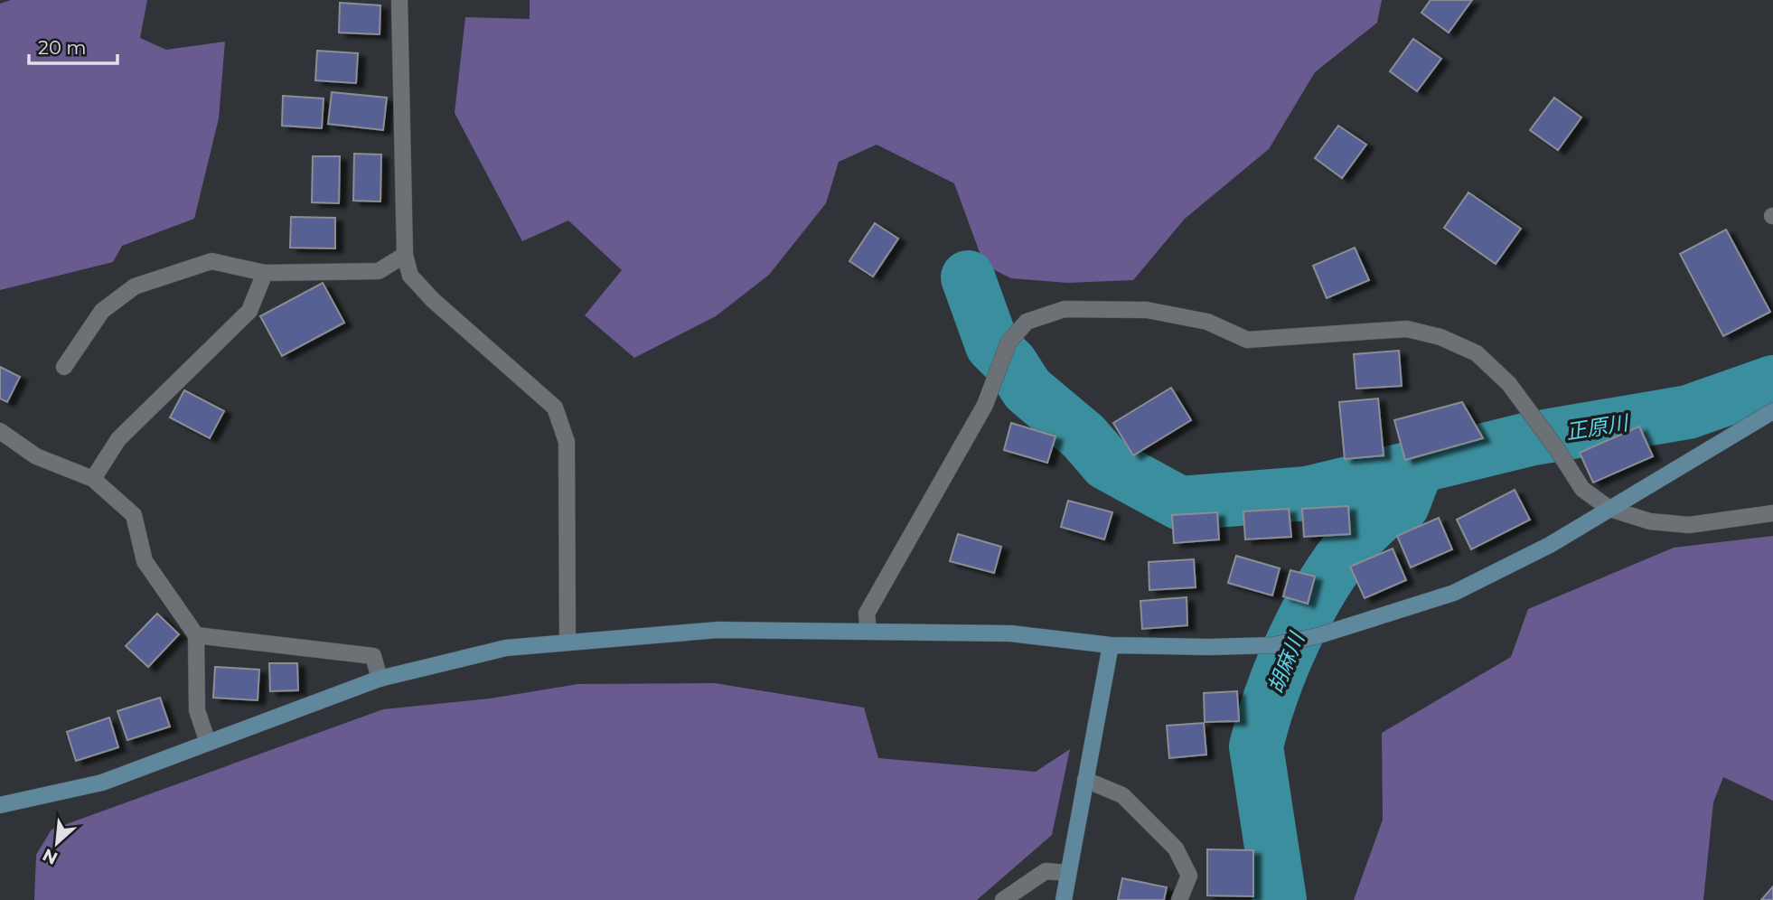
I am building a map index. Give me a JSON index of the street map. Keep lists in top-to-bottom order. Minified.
{"water":["正原川","胡麻川"],"scale_bar":"20 m","north":"bottom left"}
